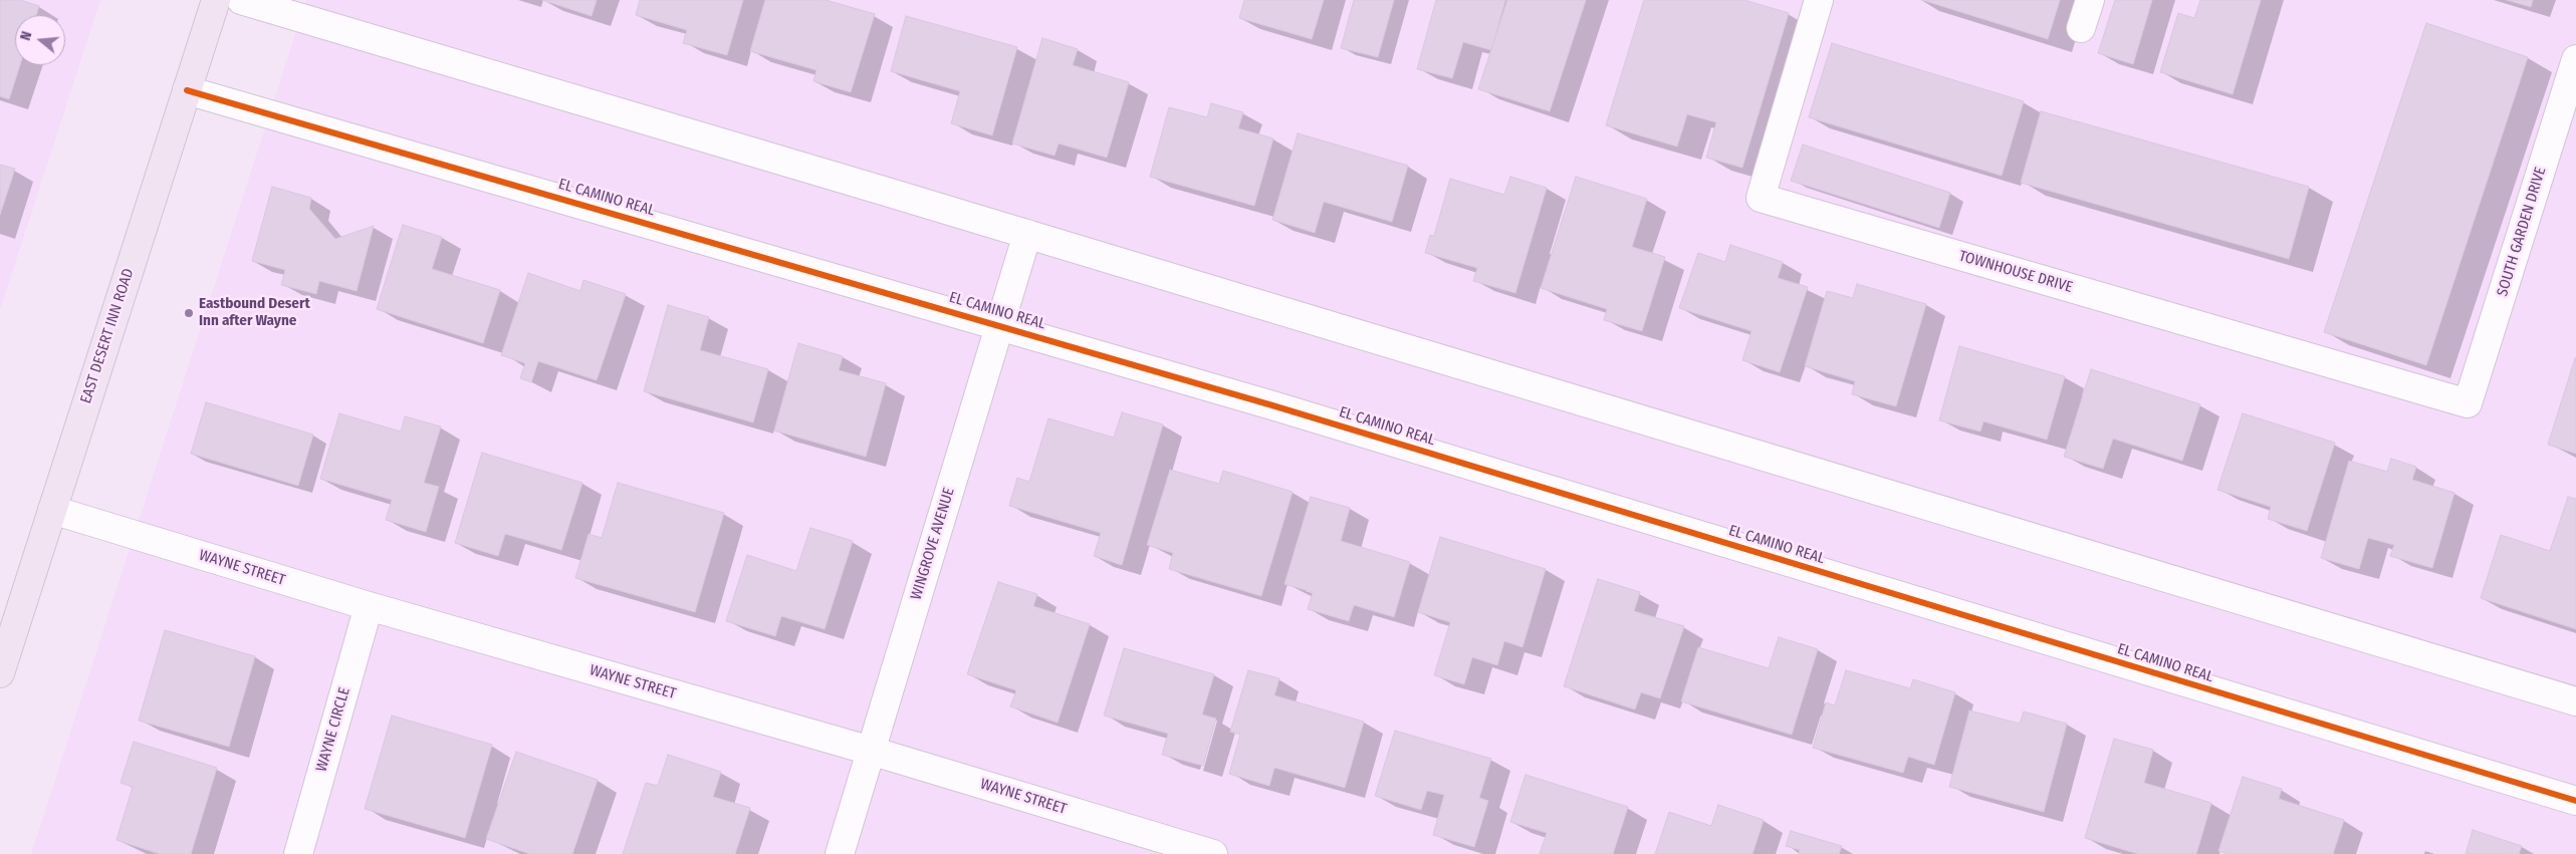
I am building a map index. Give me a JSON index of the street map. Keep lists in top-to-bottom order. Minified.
{"streets":{"main road":["EAST DESERT INN ROAD"],"street":["EL CAMINO REAL","SOUTH GARDEN DRIVE","TOWNHOUSE DRIVE","WINGROVE AVENUE","WAYNE STREET","WAYNE CIRCLE"]},"crossings":[["EL CAMINO REAL","EAST DESERT INN ROAD"],["EL CAMINO REAL","WINGROVE AVENUE"],["SOUTH GARDEN DRIVE","TOWNHOUSE DRIVE"],["EAST DESERT INN ROAD","WAYNE STREET"],["WINGROVE AVENUE","WAYNE STREET"],["WAYNE STREET","WAYNE CIRCLE"]],"places":["Eastbound Desert Inn after Wayne"],"north":"left"}
